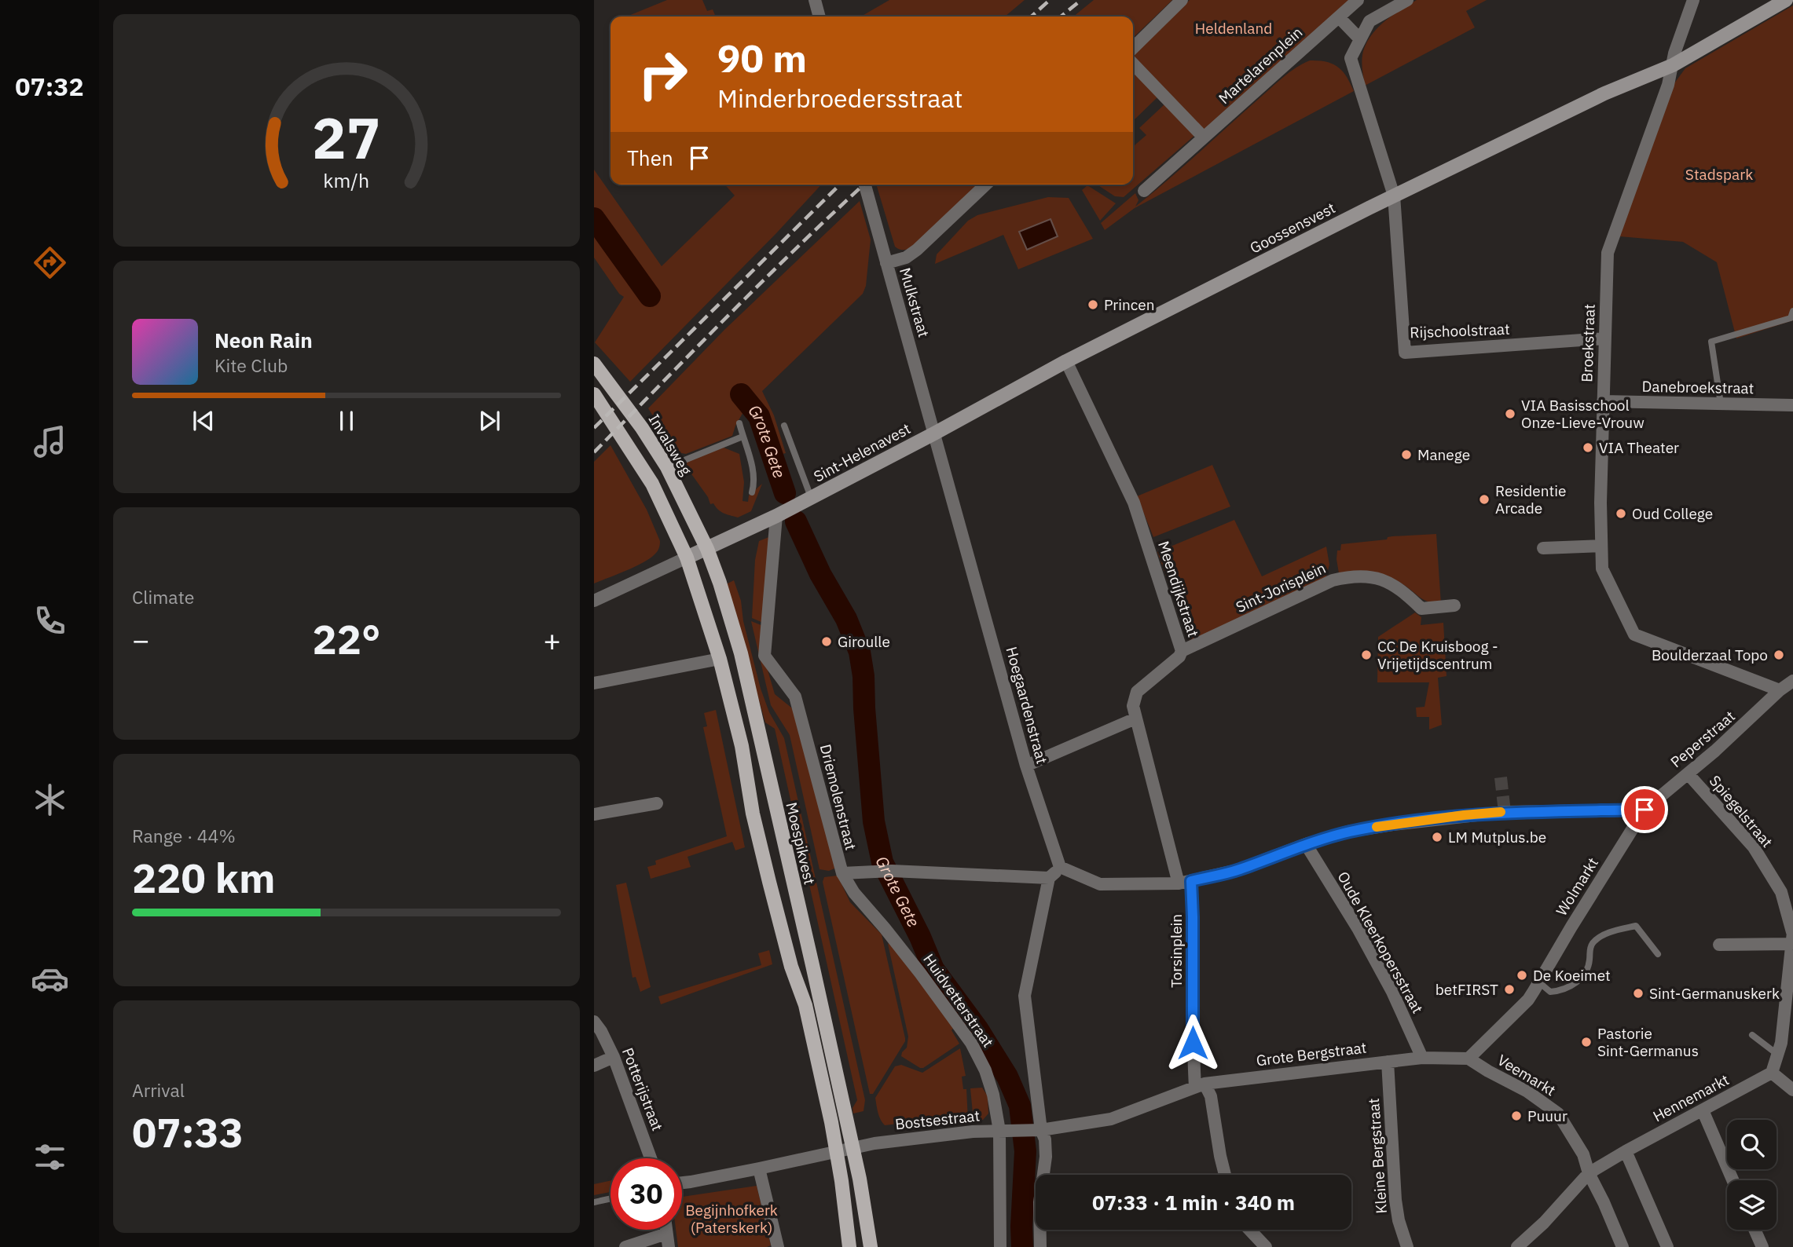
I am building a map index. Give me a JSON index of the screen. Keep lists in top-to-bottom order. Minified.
{"streets":{"main road":["Invalsweg","Moespikvest"],"street":["Martelarenplein","Goossensvest","Mulkstraat","Rijschoolstraat","Broekstraat","Danebroekstraat","Sint-Helenavest","Sint-Jorisplein","Meendijkstraat","Hoegaardenstraat","Peperstraat","Driemolenstraat","Spiegelstraat","Wolmarkt","Oude Kleerkopersstraat","Torsinplein","Huidvetterstraat","Grote Bergstraat","Veemarkt","Potterijstraat","Hennemarkt","Bostsestraat","Kleine Bergstraat"]},"crossings":[["Goossensvest","Mulkstraat"],["Goossensvest","Rijschoolstraat"],["Goossensvest","Broekstraat"],["Goossensvest","Sint-Helenavest"],["Goossensvest","Meendijkstraat"],["Goossensvest","Hoegaardenstraat"],["Mulkstraat","Sint-Helenavest"],["Mulkstraat","Hoegaardenstraat"],["Rijschoolstraat","Broekstraat"],["Broekstraat","Danebroekstraat"],["Broekstraat","Peperstraat"],["Invalsweg","Sint-Helenavest"],["Invalsweg","Moespikvest"],["Sint-Helenavest","Hoegaardenstraat"],["Sint-Helenavest","Driemolenstraat"],["Sint-Helenavest","Moespikvest"],["Sint-Jorisplein","Meendijkstraat"],["Meendijkstraat","Torsinplein"],["Peperstraat","Spiegelstraat"],["Peperstraat","Wolmarkt"],["Driemolenstraat","Huidvetterstraat"],["Moespikvest","Bostsestraat"],["Wolmarkt","Veemarkt"],["Oude Kleerkopersstraat","Grote Bergstraat"],["Torsinplein","Grote Bergstraat"],["Torsinplein","Bostsestraat"],["Huidvetterstraat","Bostsestraat"],["Grote Bergstraat","Bostsestraat"],["Grote Bergstraat","Kleine Bergstraat"]],"water":["Grote Gete"],"parks":["Heldenland","Stadspark","Begijnhofkerk (Paterskerk)"],"places":["Princen","VIA Basisschool Onze-Lieve-Vrouw","VIA Theater","Manege","Residentie Arcade","Oud College","Giroulle","CC De Kruisboog - Vrijetijdscentrum","Boulderzaal Topo","LM Mutplus.be","De Koeimet","betFIRST","Sint-Germanuskerk","Pastorie Sint-Germanus","Puuur"],"page":{"tabs":"07:32","turn":["90 m","Minderbroedersstraat"],"then":"Then","song":["Neon Rain","Kite Club"],"tile":["Climate",["Range · 44%","220 km"],["Arrival","07:33"]],"heat":["−","22°","+"],"limit":"30","trip":"07:33 · 1 min · 340 m","gauge":["27","km/h"]}}
